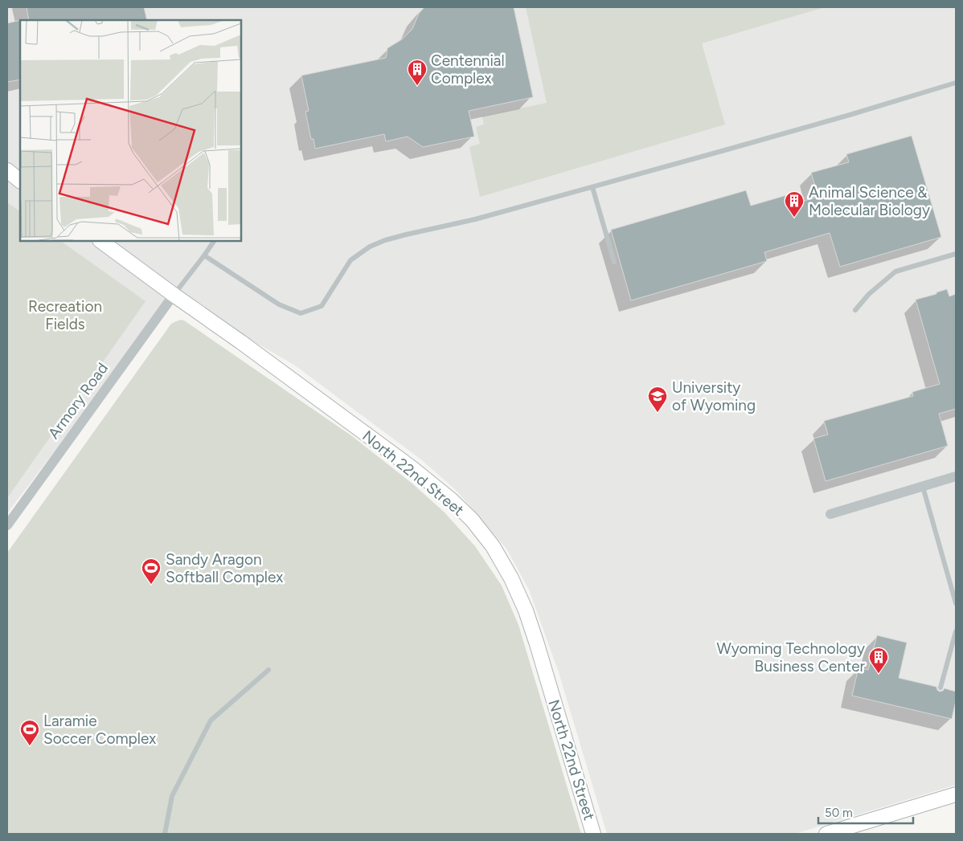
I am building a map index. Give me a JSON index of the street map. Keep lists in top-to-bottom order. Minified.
{"streets":{"street":["Armory Road","North 22nd Street"]},"crossings":[["Armory Road","North 22nd Street"]],"parks":["Recreation Fields"],"places":{"building":["Centennial Complex","Animal Science & Molecular Biology","Wyoming Technology Business Center"],"school or university":["University of Wyoming"],"sports":["Sandy Aragon Softball Complex","Laramie Soccer Complex"]},"scale_bar":"50 m"}
